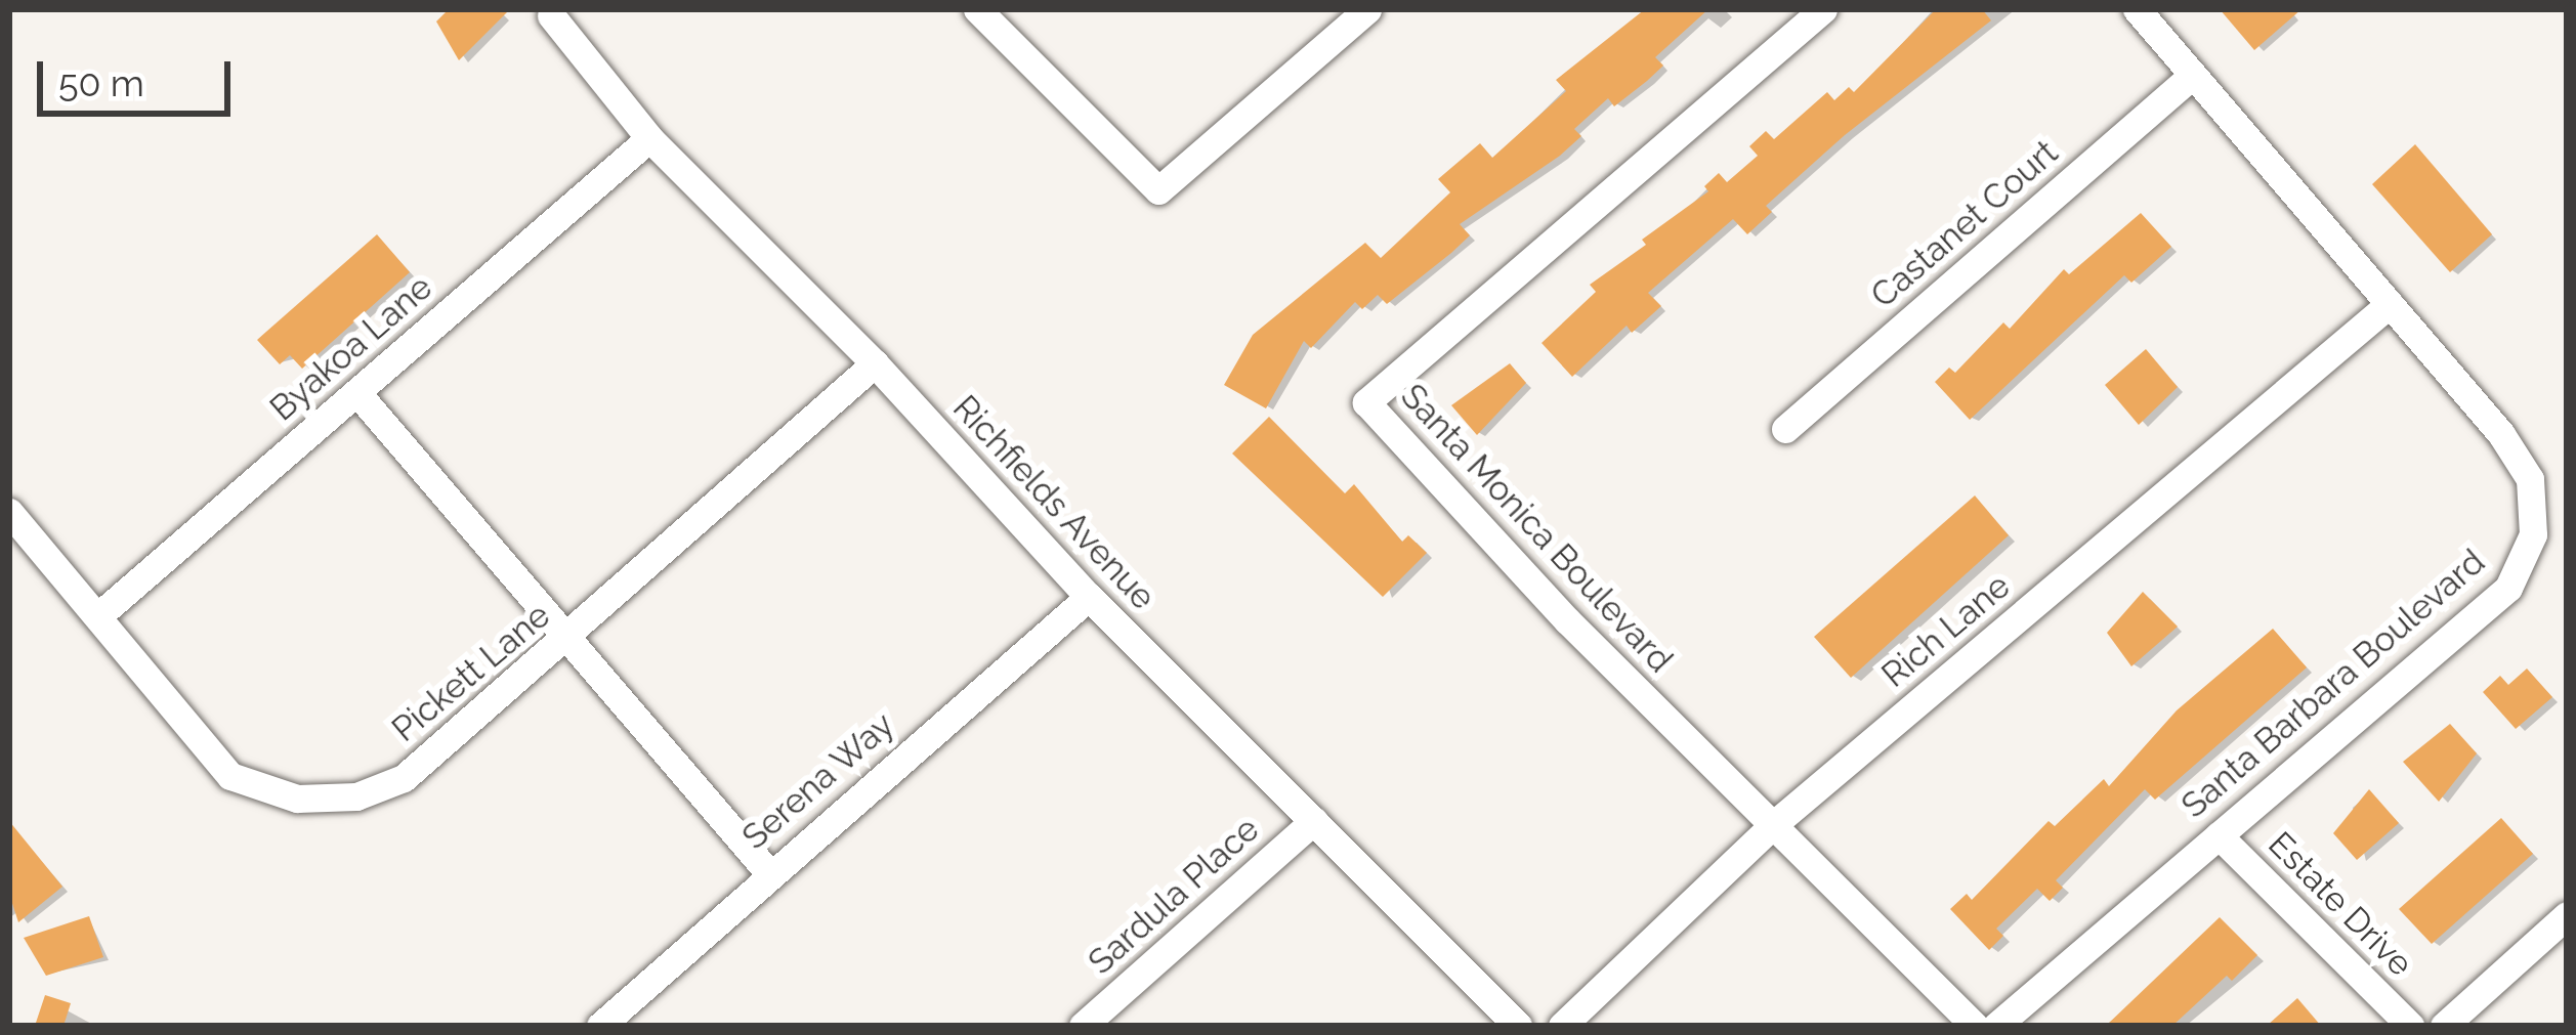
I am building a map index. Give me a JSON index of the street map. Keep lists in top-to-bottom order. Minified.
{"streets":{"street":["Castanet Court","Byakoa Lane","Richfields Avenue","Santa Monica Boulevard","Rich Lane","Pickett Lane","Santa Barbara Boulevard","Serena Way","Sardula Place","Estate Drive"]},"crossings":[["Castanet Court","Santa Barbara Boulevard"],["Byakoa Lane","Richfields Avenue"],["Byakoa Lane","Pickett Lane"],["Richfields Avenue","Pickett Lane"],["Richfields Avenue","Serena Way"],["Richfields Avenue","Sardula Place"],["Santa Monica Boulevard","Rich Lane"],["Rich Lane","Santa Barbara Boulevard"],["Santa Barbara Boulevard","Estate Drive"]],"scale_bar":"50 m"}
